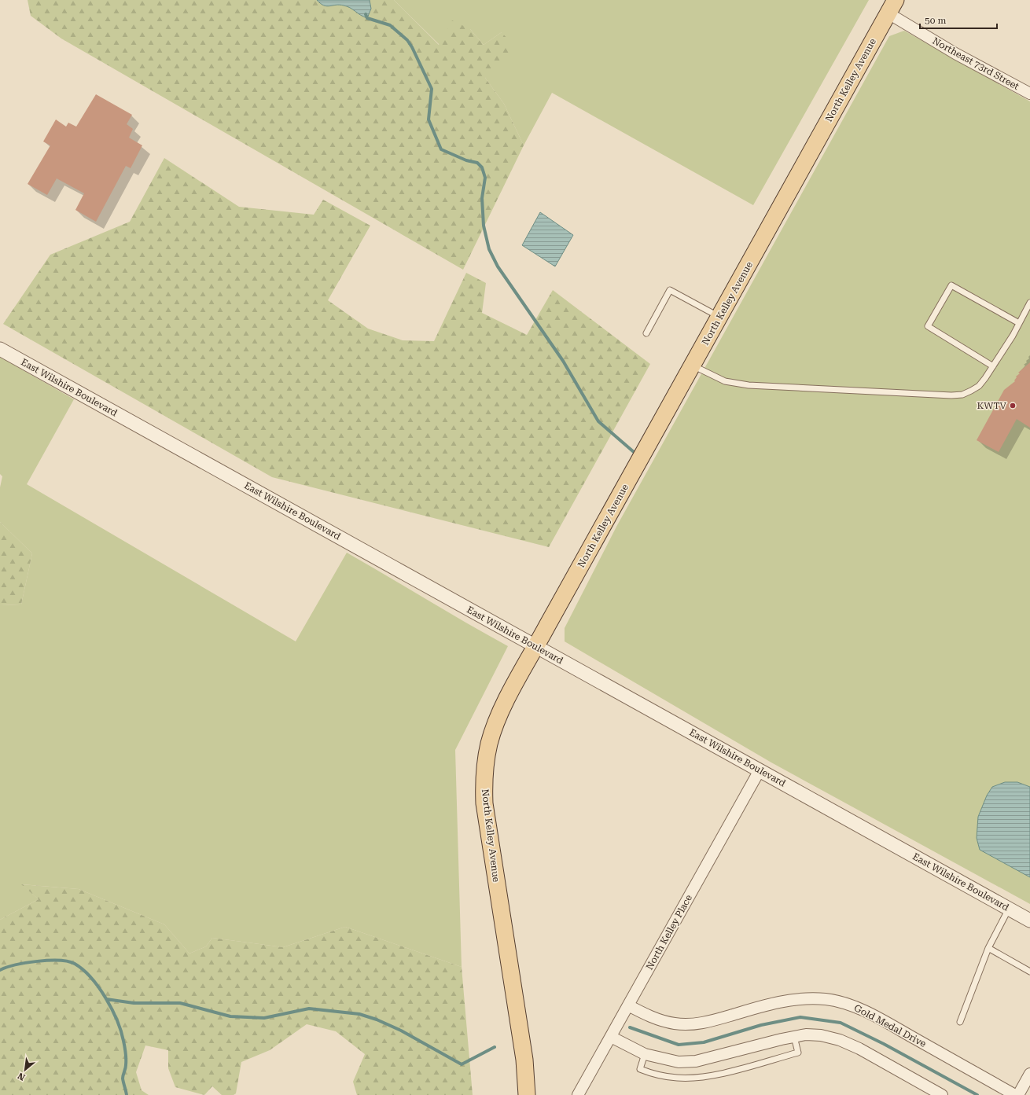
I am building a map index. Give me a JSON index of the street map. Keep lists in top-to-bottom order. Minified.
{"streets":{"main road":["North Kelley Avenue"],"street":["Northeast 73rd Street","East Wilshire Boulevard","North Kelley Place","Gold Medal Drive"]},"crossings":[["Northeast 73rd Street","North Kelley Avenue"],["North Kelley Avenue","East Wilshire Boulevard"],["East Wilshire Boulevard","North Kelley Place"],["North Kelley Place","Gold Medal Drive"]],"places":["KWTV"],"scale_bar":"50 m","north":"bottom left"}
